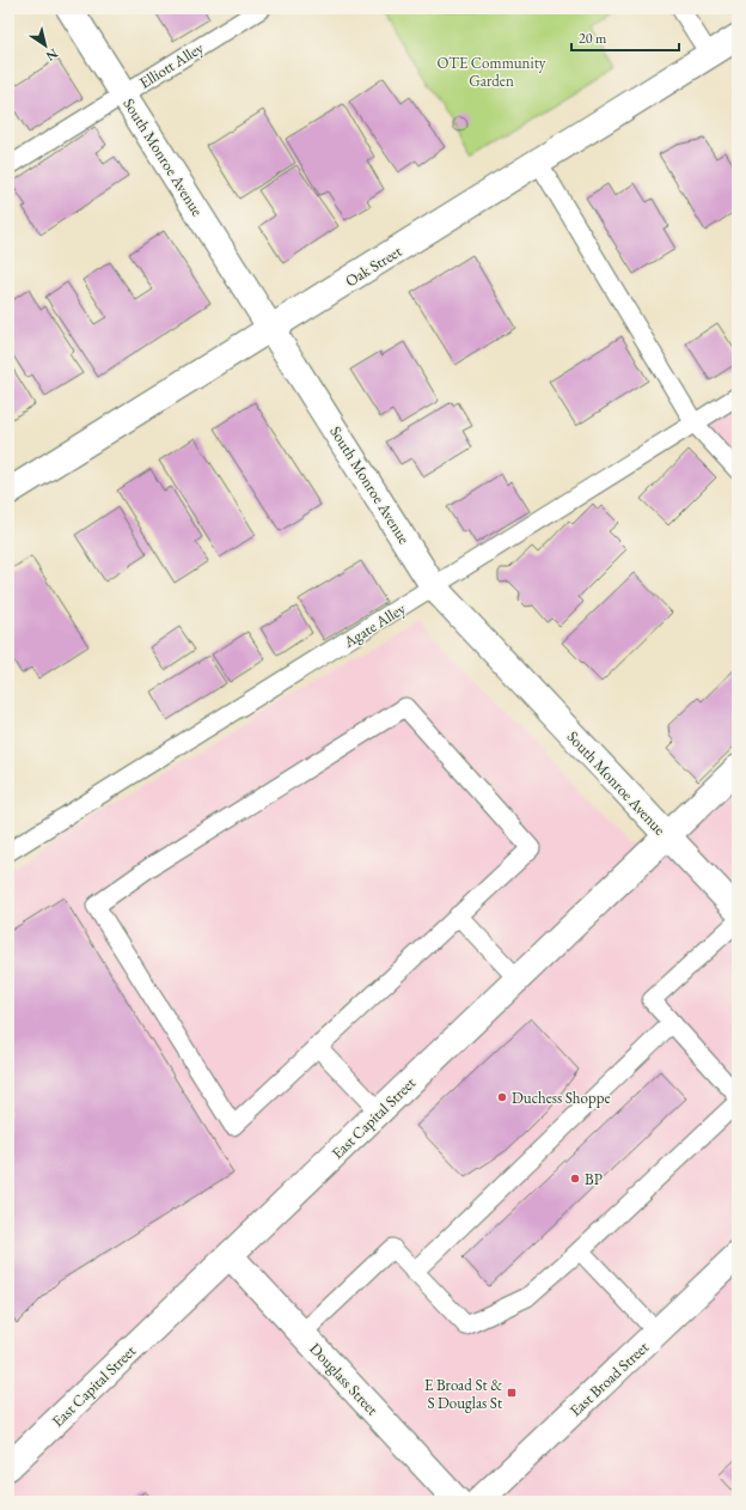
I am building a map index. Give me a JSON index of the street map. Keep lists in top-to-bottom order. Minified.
{"streets":{"street":["South Monroe Avenue","Oak Street","East Capital Street","Douglass Street","East Broad Street"],"lane":["Elliott Alley","Agate Alley"]},"crossings":[["Elliott Alley","South Monroe Avenue"],["South Monroe Avenue","Oak Street"],["South Monroe Avenue","Agate Alley"],["South Monroe Avenue","East Capital Street"],["East Capital Street","Douglass Street"]],"parks":["OTE Community Garden"],"places":{"other":["Duchess Shoppe","BP"],"transit":["E Broad St & S Douglas St"]},"scale_bar":"20 m","north":"bottom right"}
